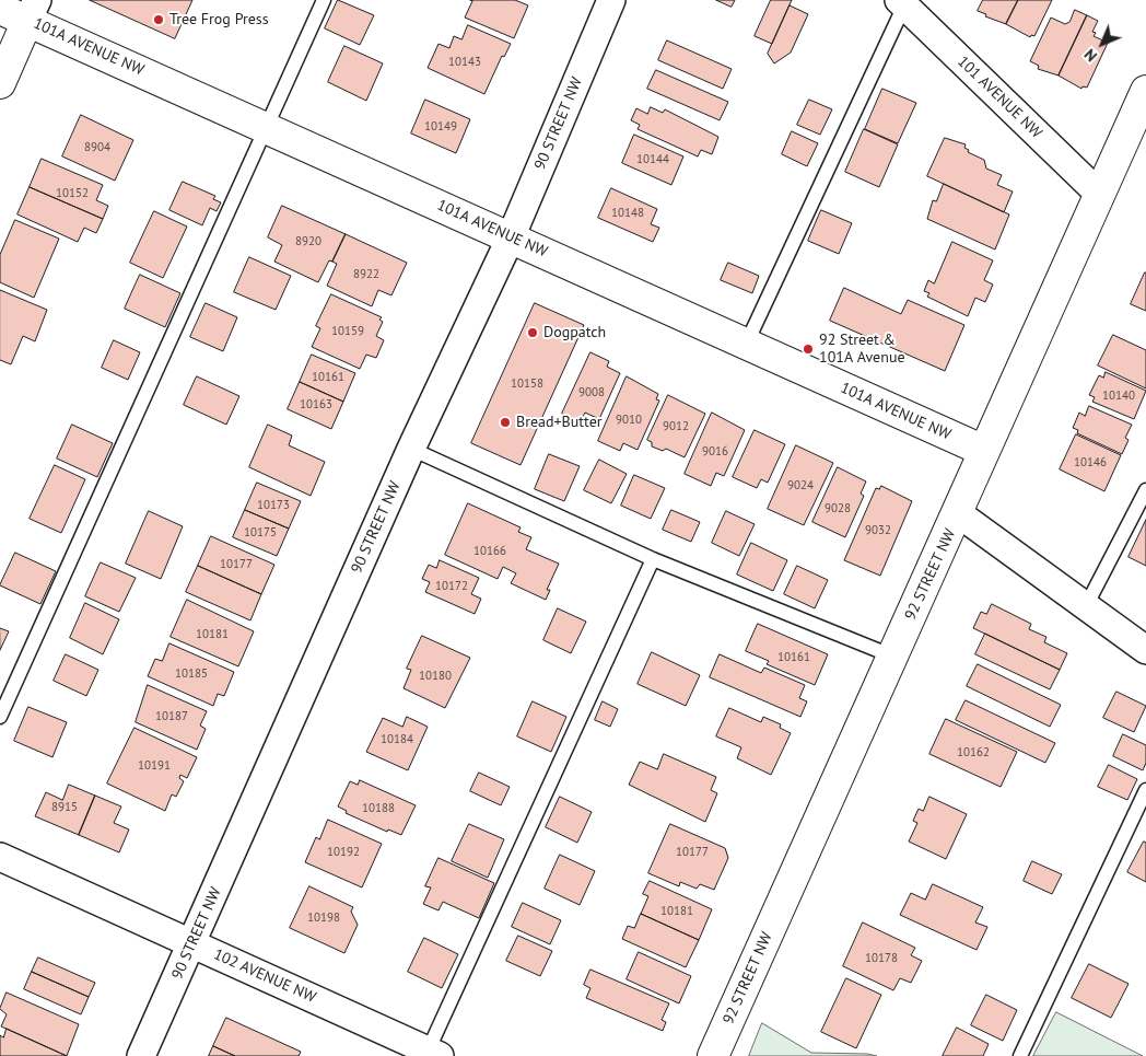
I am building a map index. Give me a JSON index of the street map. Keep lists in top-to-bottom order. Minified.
{"streets":{"street":["101A AVENUE NW","101 AVENUE NW","90 STREET NW","92 STREET NW","102 AVENUE NW"]},"crossings":[["101A AVENUE NW","90 STREET NW"],["101A AVENUE NW","92 STREET NW"],["101 AVENUE NW","92 STREET NW"],["90 STREET NW","102 AVENUE NW"]],"places":["Tree Frog Press","Dogpatch","92 Street & 101A Avenue","Bread+Butter"],"house_numbers":["10143","10149","8904","10144","10152","10148","8920","8922","10159","10161","10158","9008","10140","10163","9010","9012","9016","10146","9024","10173","9028","9032","10175","10166","10177","10172","10181","10161","10185","10180","10187","10184","10162","10191","8915","10188","10192","10177","10181","10198","10178"],"north":"bottom left"}
